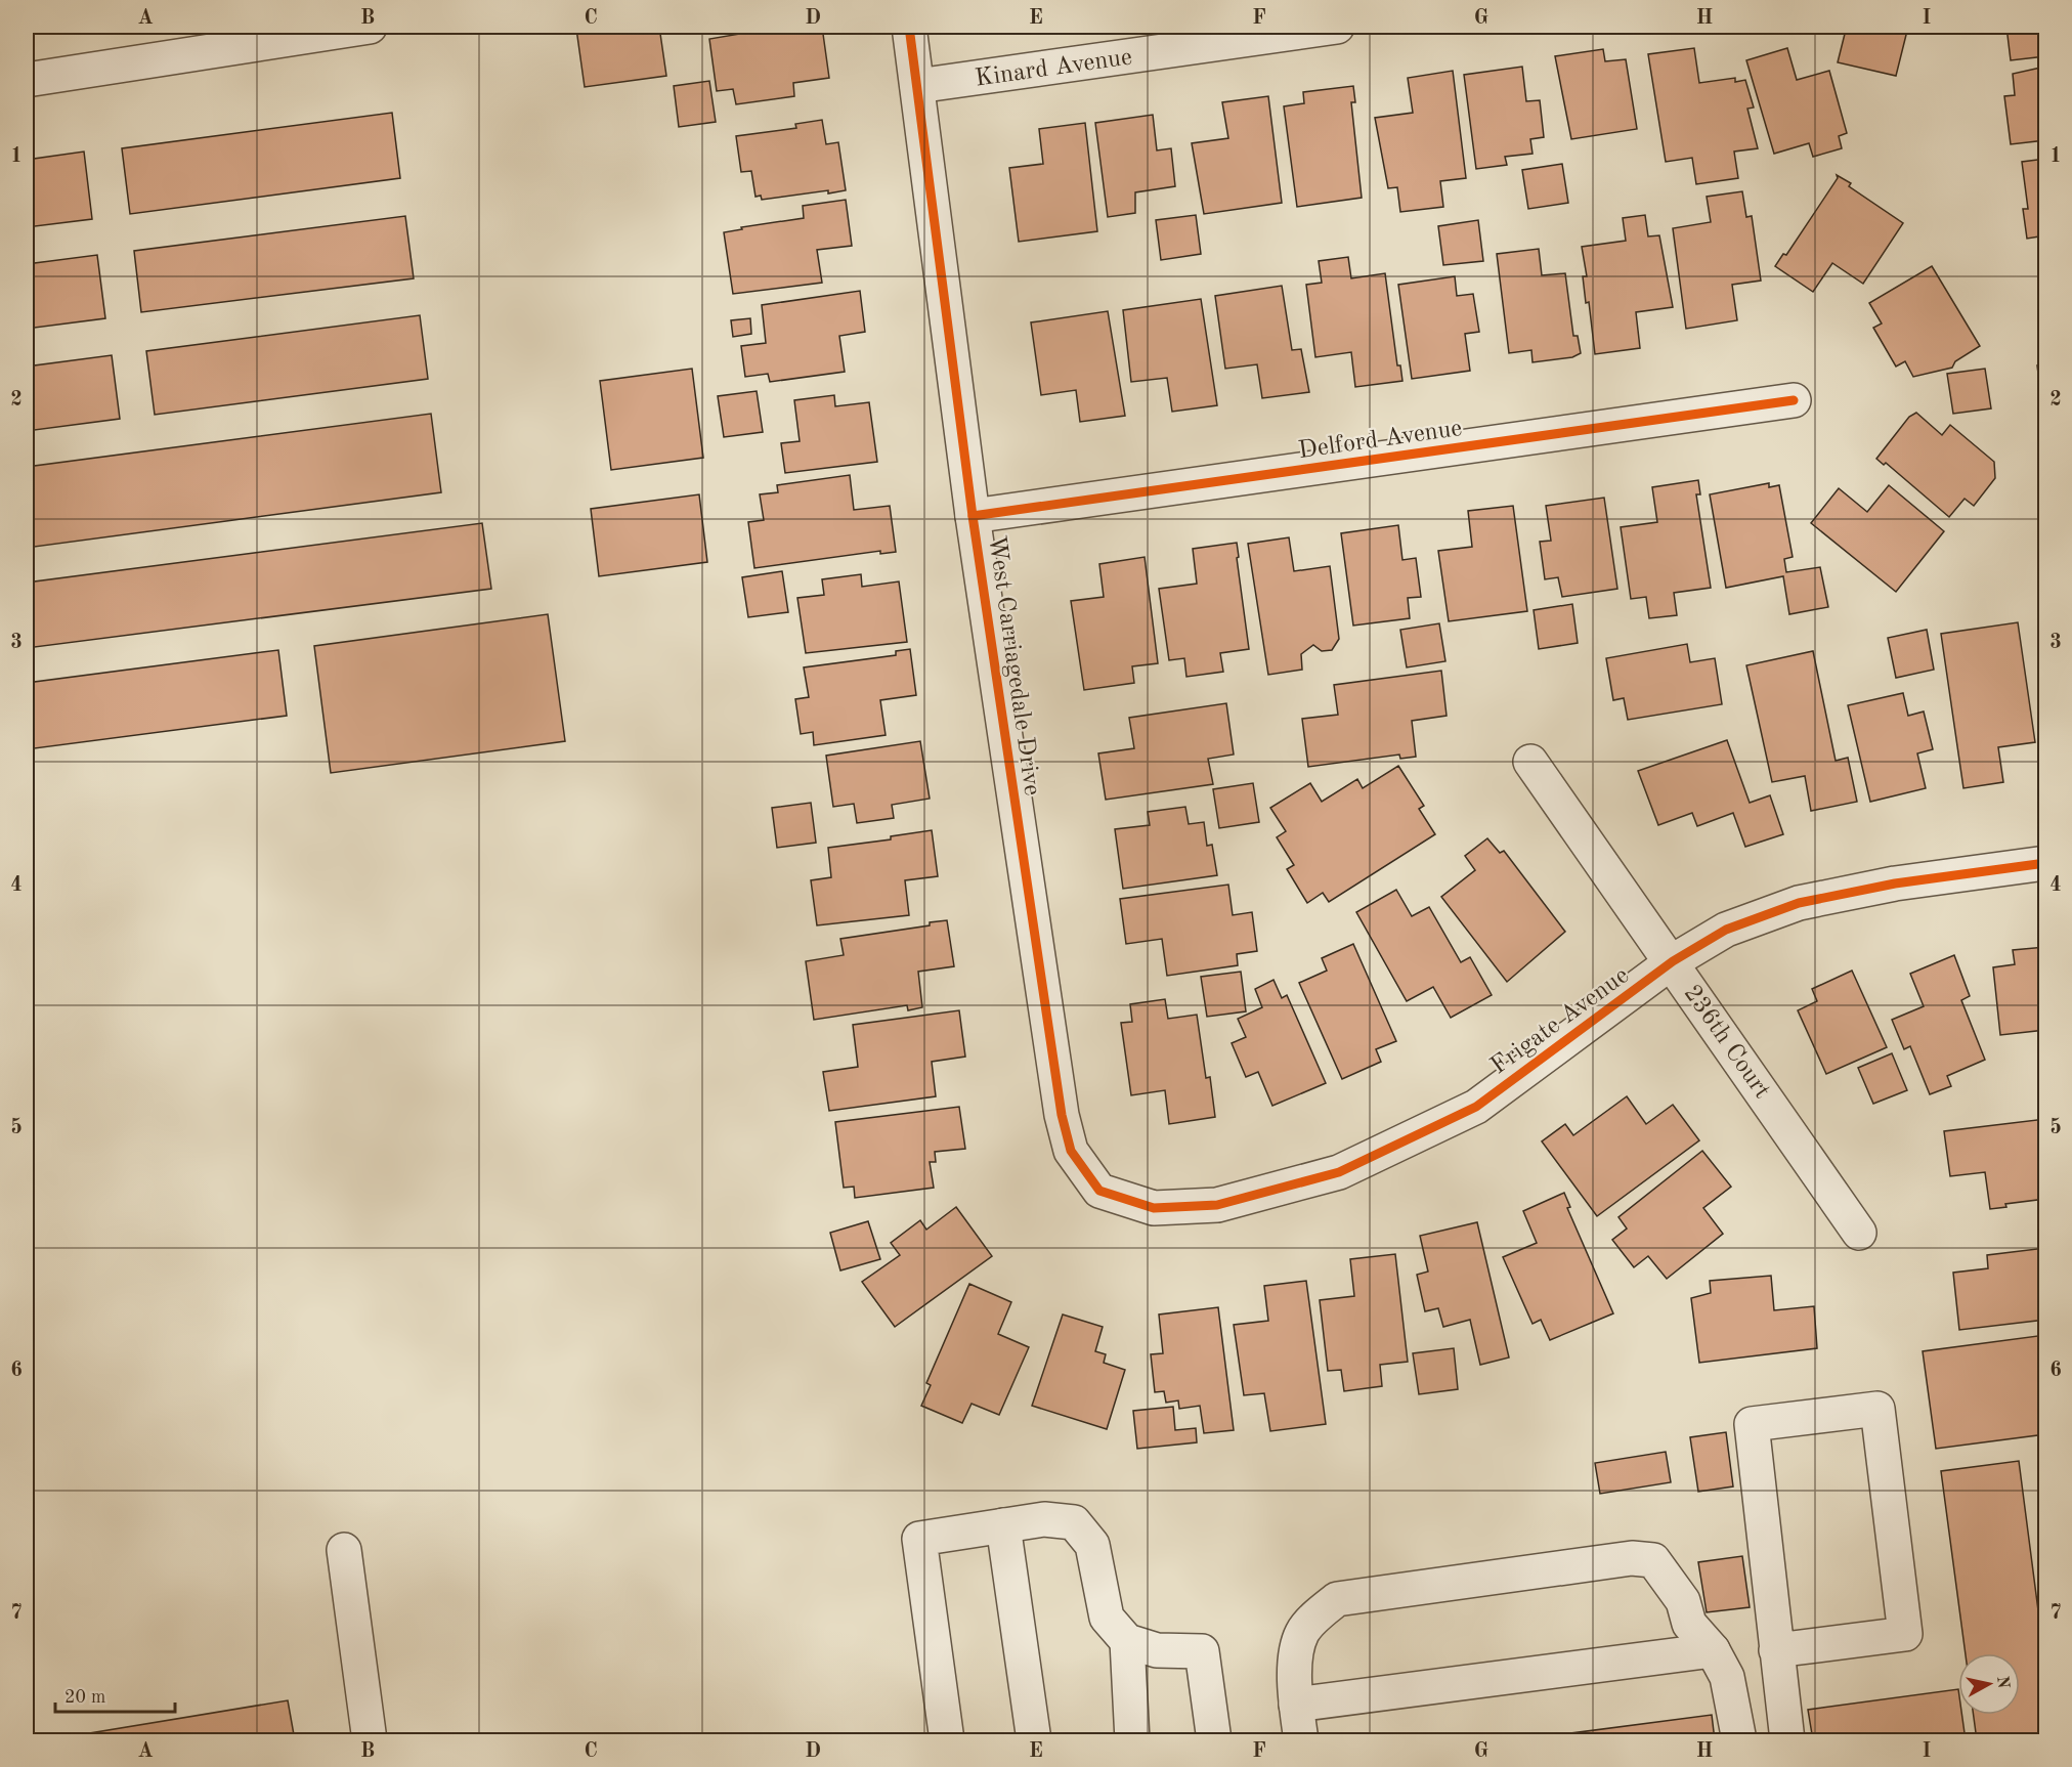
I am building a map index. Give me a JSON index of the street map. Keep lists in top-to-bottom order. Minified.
{"streets":{"street":["Kinard Avenue","Delford Avenue","West Carriagedale Drive","Frigate Avenue","236th Court"]},"crossings":[["Kinard Avenue","West Carriagedale Drive"],["Delford Avenue","West Carriagedale Drive"],["West Carriagedale Drive","Frigate Avenue"],["Frigate Avenue","236th Court"]],"scale_bar":"20 m","north":"right","grid":{"columns":["A","B","C","D","E","F","G","H","I"],"rows":["1","2","3","4","5","6","7"]}}
